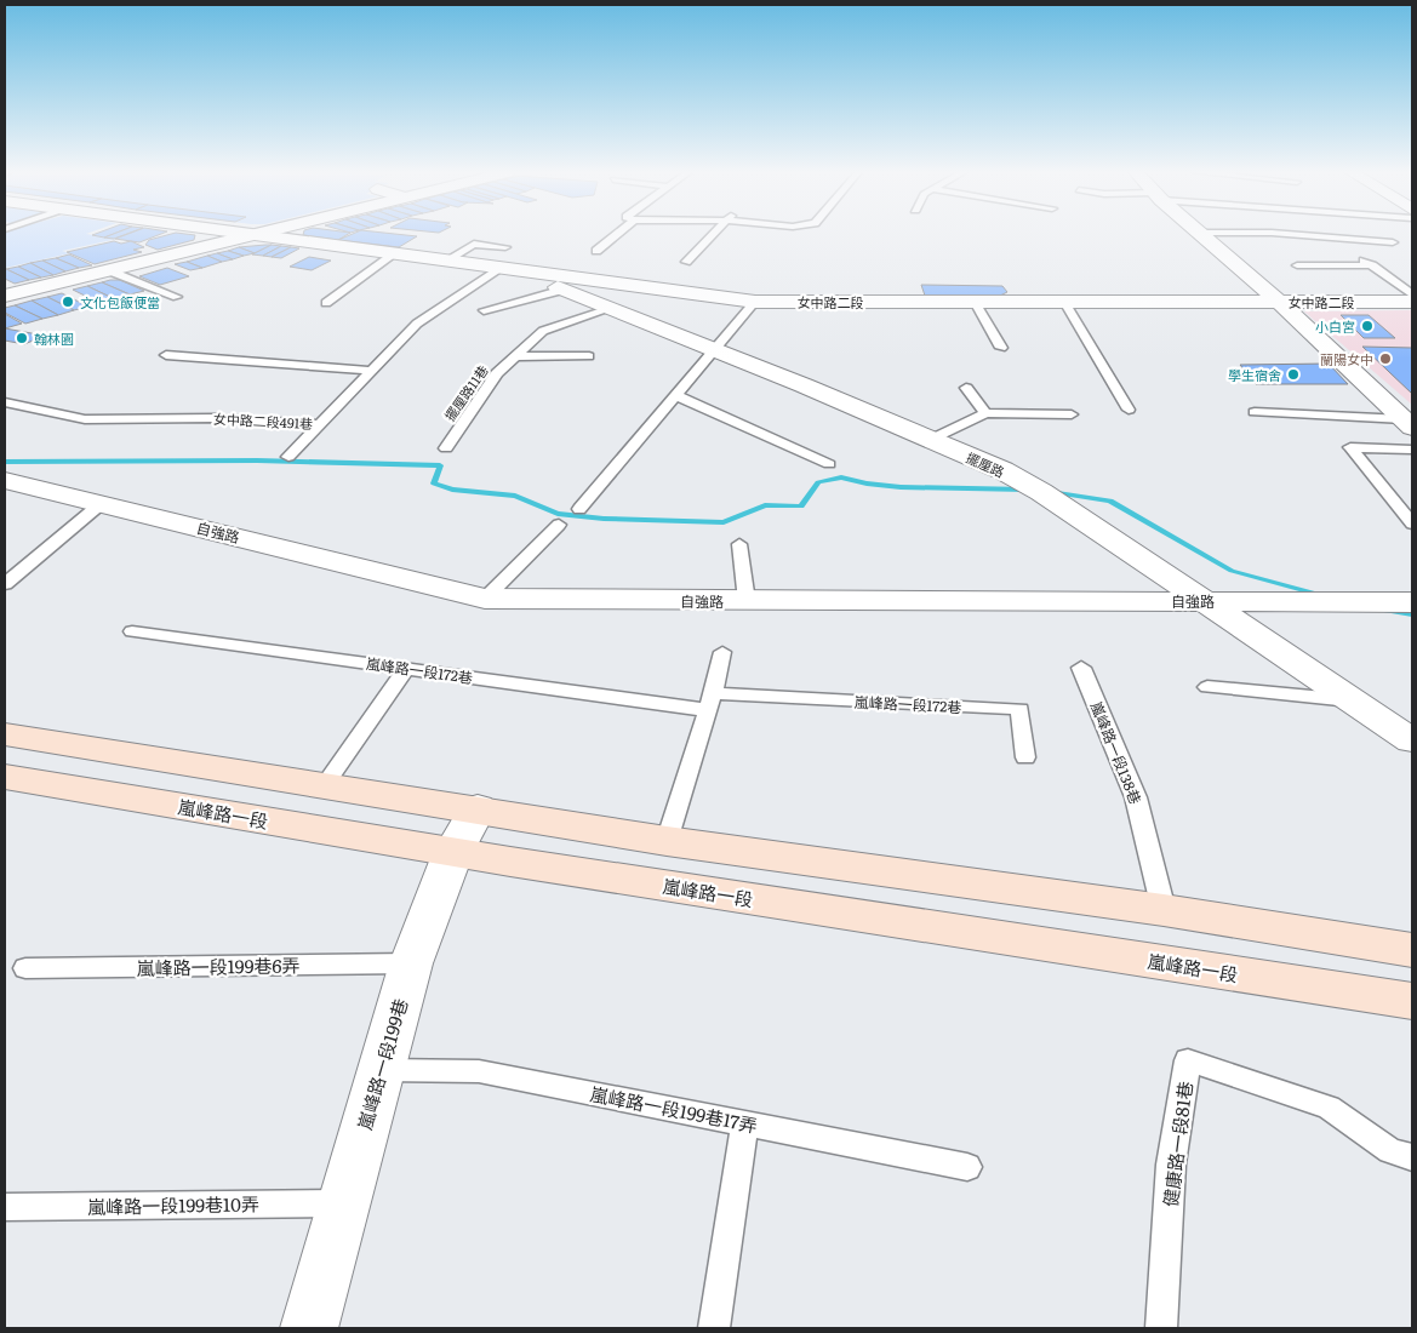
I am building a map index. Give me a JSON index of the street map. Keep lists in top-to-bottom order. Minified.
{"streets":{"main road":["嵐峰路一段"],"street":["女中路二段","擺厘路","自強路","嵐峰路一段199巷"],"lane":["擺厘路11巷","女中路二段491巷","嵐峰路一段172巷","嵐峰路一段138巷","嵐峰路一段199巷6弄","嵐峰路一段199巷17弄","健康路一段81巷","嵐峰路一段199巷10弄"]},"crossings":[["女中路二段","女中路二段491巷"],["女中路二段","擺厘路"],["擺厘路11巷","擺厘路"],["女中路二段491巷","擺厘路"],["擺厘路","自強路"],["嵐峰路一段","嵐峰路一段199巷"],["嵐峰路一段199巷6弄","嵐峰路一段199巷"],["嵐峰路一段199巷","嵐峰路一段199巷17弄"],["嵐峰路一段199巷","嵐峰路一段199巷10弄"]],"places":["文化包飯便當","小白宮","翰林園","蘭陽女中","學生宿舍"]}
